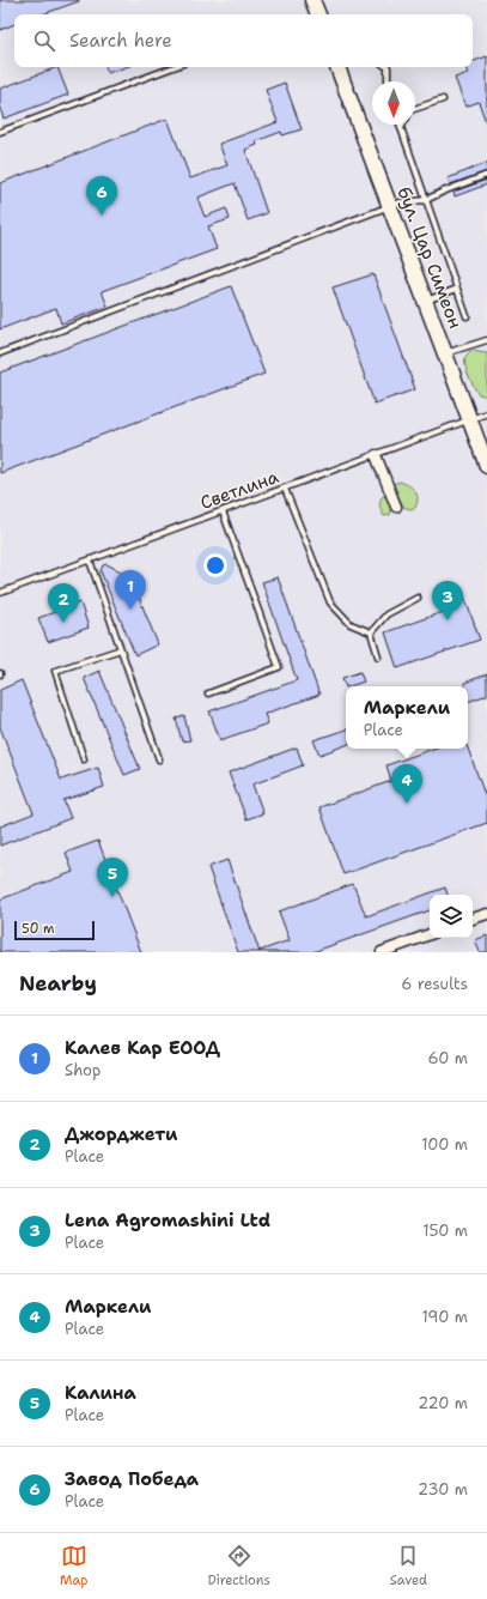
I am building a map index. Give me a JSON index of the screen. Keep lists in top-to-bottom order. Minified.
{"streets":{"main road":["бул. Цар Симеон"],"lane":["Светлина"]},"crossings":[["бул. Цар Симеон","Светлина"]],"scale_bar":"50 m","north":"bottom","page":{"search":"Search here","pins":["6","1","3","2","4","5"],"popup":["Маркели","Place"],"scale":"50 m","heading":["Nearby","6 results"],"list":[{"mark":"1","name":"Калев Кар ЕООД","note":"Shop","value":"60 m"},{"mark":"2","name":"Джорджети","note":"Place","value":"100 m"},{"mark":"3","name":"Lena Agromashini Ltd","note":"Place","value":"150 m"},{"mark":"4","name":"Маркели","note":"Place","value":"190 m"},{"mark":"5","name":"Калина","note":"Place","value":"220 m"},{"mark":"6","name":"Завод Победа","note":"Place","value":"230 m"}],"nav":["Map","Directions","Saved"]}}
